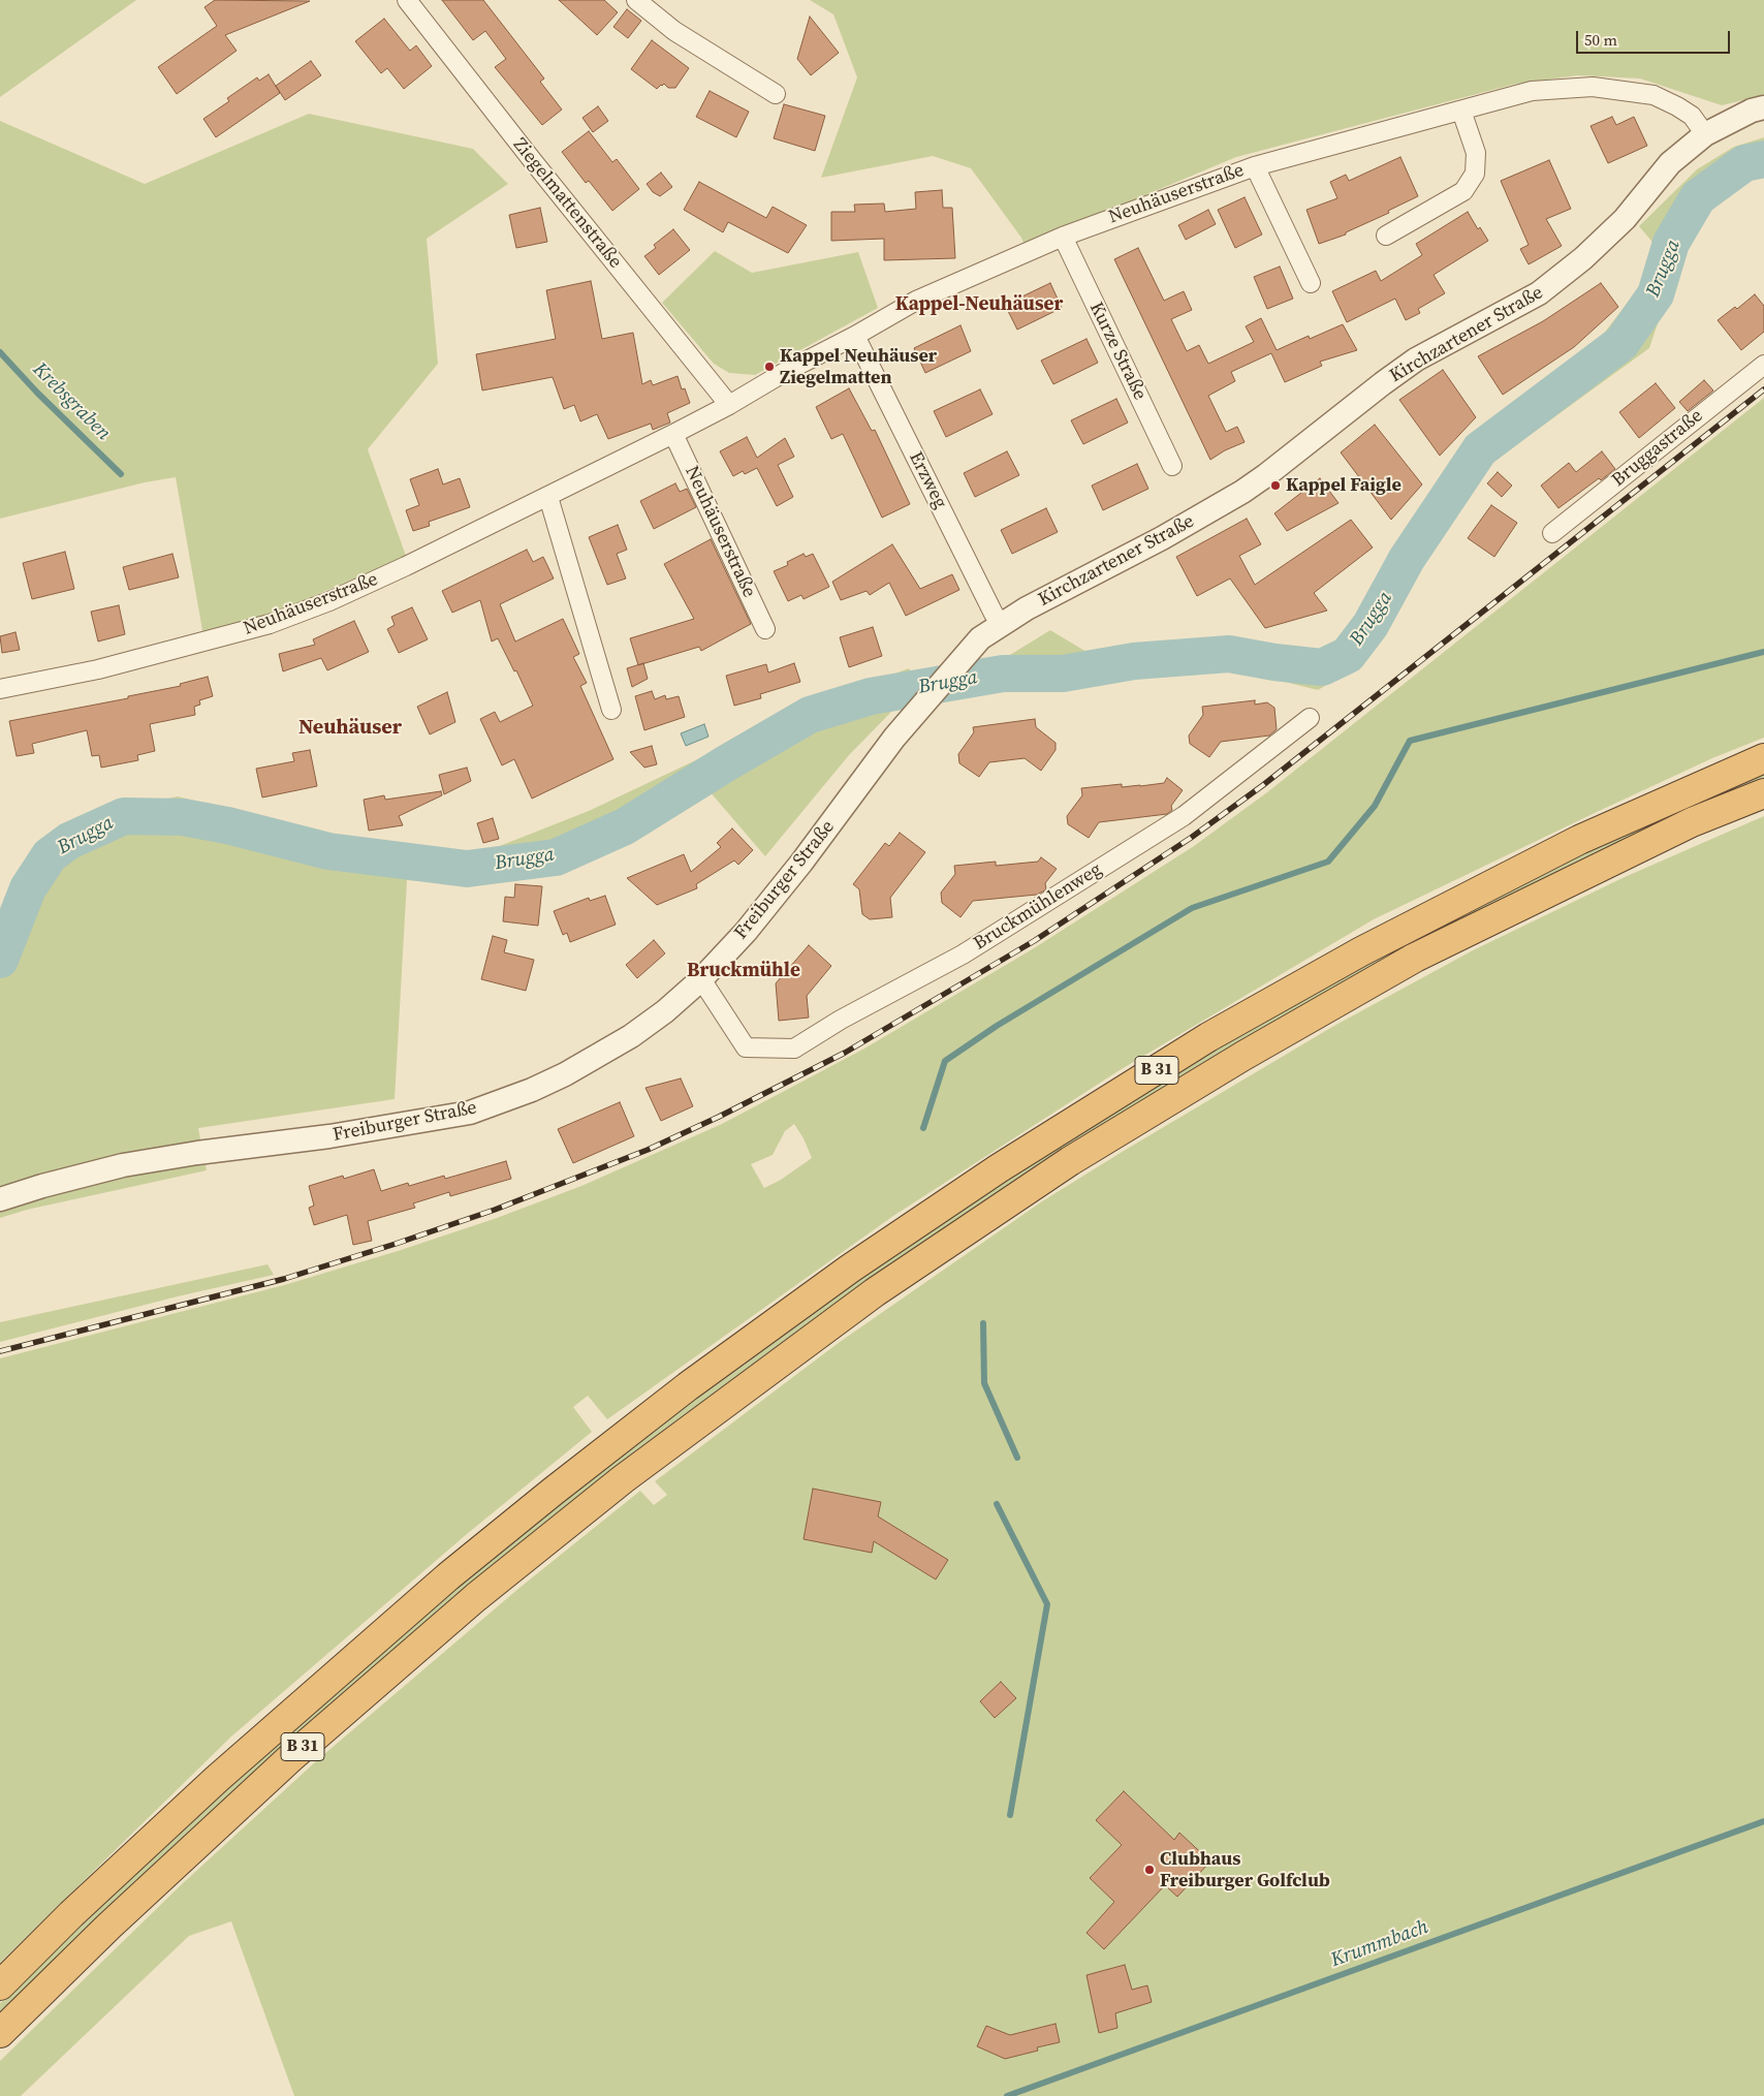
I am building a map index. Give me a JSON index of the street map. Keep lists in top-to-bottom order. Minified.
{"streets":{"highway":["B 31"],"street":["Neuhäuserstraße","Ziegelmattenstraße","Kirchzartener Straße","Kurze Straße","Bruggastraße","Erzweg","Freiburger Straße","Bruckmühlenweg"]},"crossings":[["Neuhäuserstraße","Ziegelmattenstraße"],["Neuhäuserstraße","Kirchzartener Straße"],["Neuhäuserstraße","Kurze Straße"],["Neuhäuserstraße","Erzweg"],["Kirchzartener Straße","Erzweg"],["Kirchzartener Straße","Freiburger Straße"],["Freiburger Straße","Bruckmühlenweg"]],"districts":["Kappel-Neuhäuser","Neuhäuser","Bruckmühle"],"water":["Brugga","Krebsgraben","Krummbach"],"places":["Kappel Neuhäuser Ziegelmatten","Kappel Faigle","Clubhaus Freiburger Golfclub"],"scale_bar":"50 m"}
